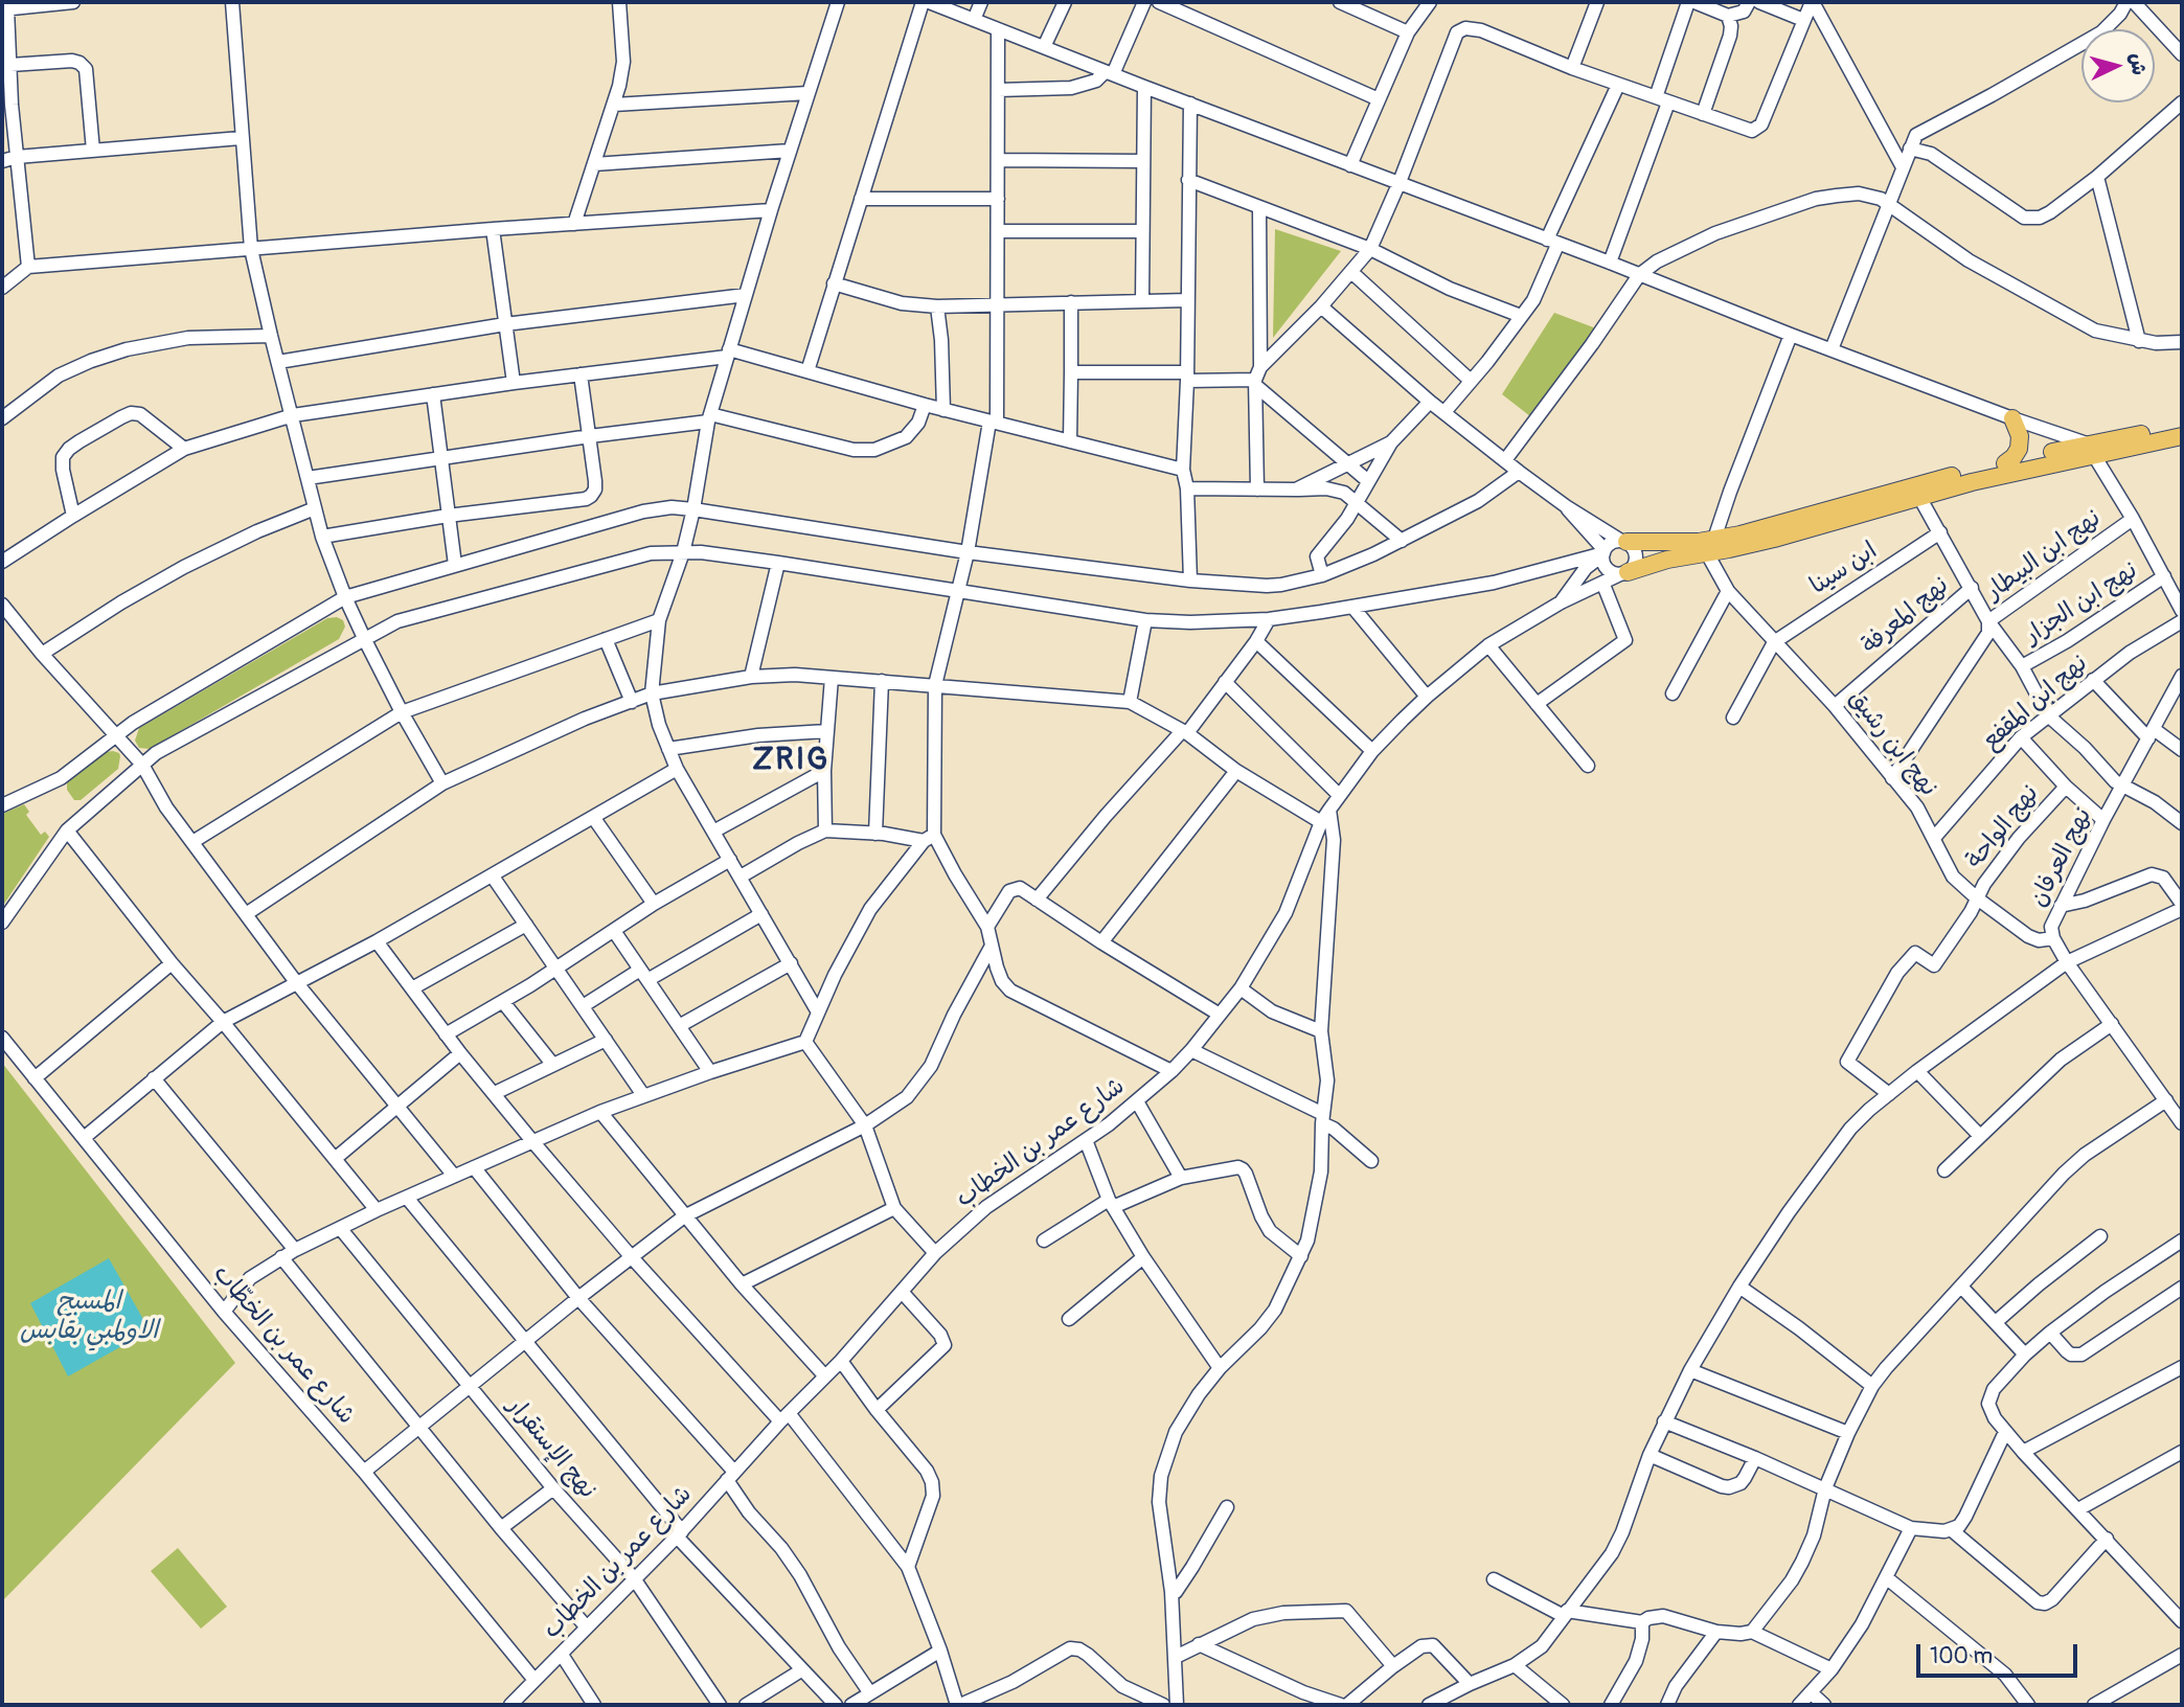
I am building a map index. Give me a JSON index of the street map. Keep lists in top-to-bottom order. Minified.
{"streets":{"street":["نهج ابن البيطار","ابن سينا","نهج ابن الجزار","نهج المعرفة","نهج ابن المقفع","نهج ابن رشيق","نهج الواحة","نهج العرفان","شارع عمر بن الخطاب","شارع عمر بن الخطّاب","نهج الإستقرار"]},"crossings":[["نهج ابن البيطار","نهج ابن رشيق"],["ابن سينا","نهج ابن رشيق"],["نهج المعرفة","نهج ابن رشيق"],["نهج ابن المقفع","نهج ابن رشيق"],["نهج ابن رشيق","نهج الواحة"],["نهج ابن رشيق","نهج العرفان"],["شارع عمر بن الخطاب","شارع عمر بن الخطّاب"],["شارع عمر بن الخطاب","نهج الإستقرار"]],"districts":["ZRIG"],"water":["المسبح الاولمبي بقابس"],"scale_bar":"100 m","north":"right"}
